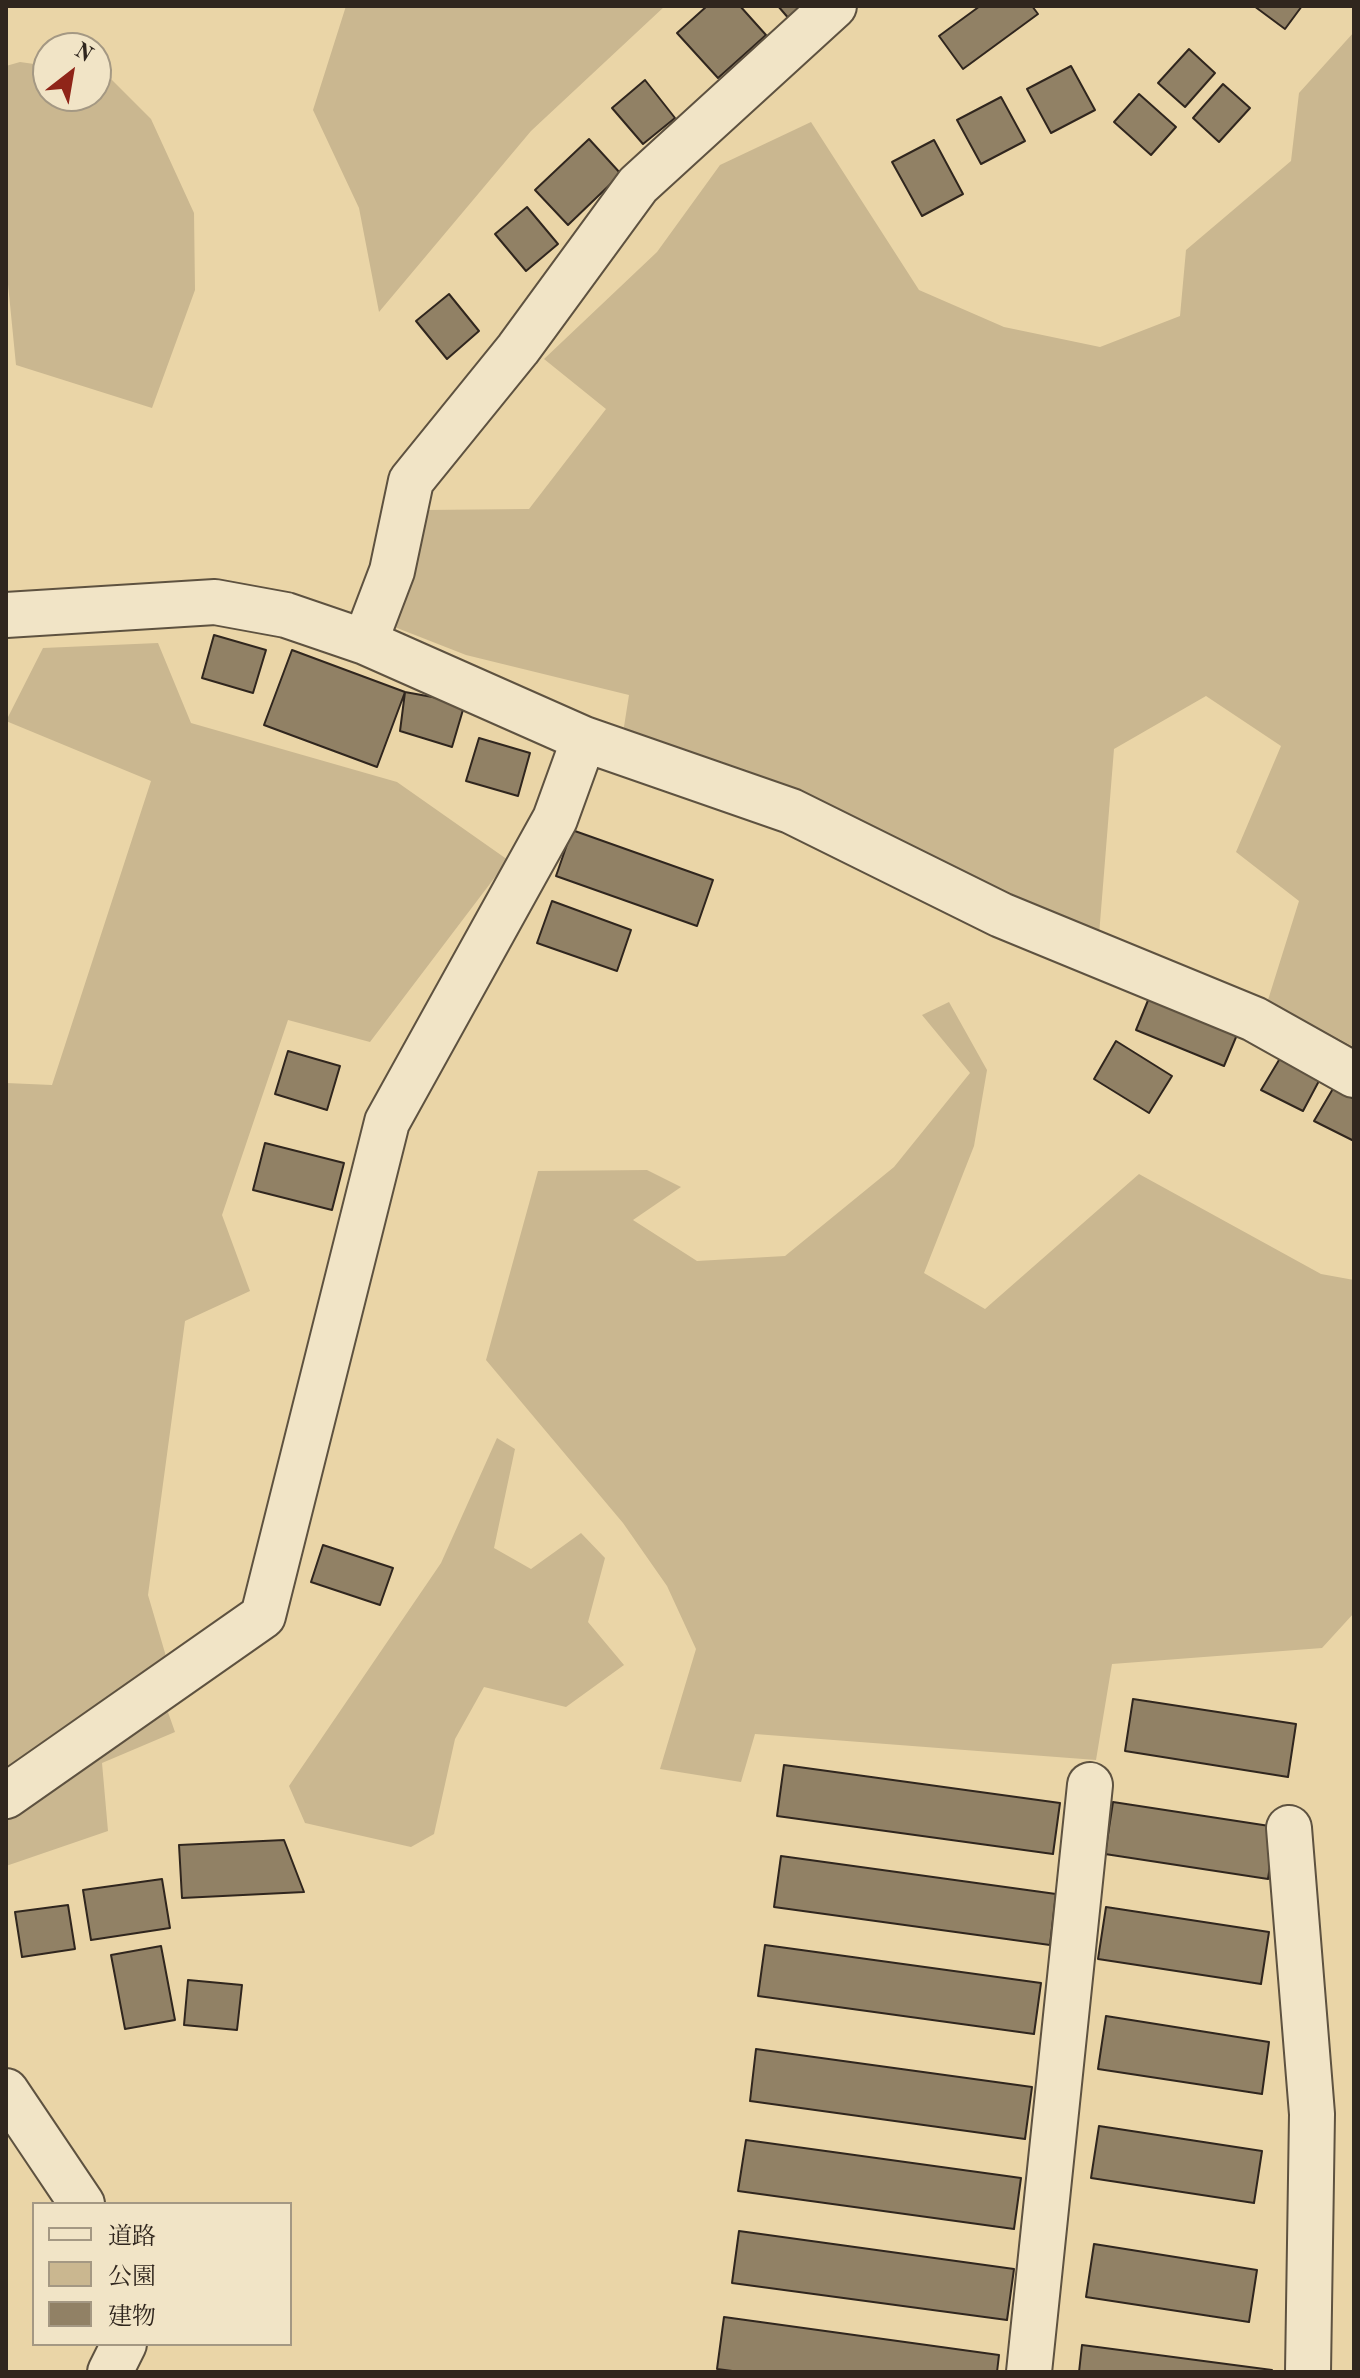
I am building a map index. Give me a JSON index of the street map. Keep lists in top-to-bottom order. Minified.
{"legend":["道路","公園","建物"],"north":"top right"}
